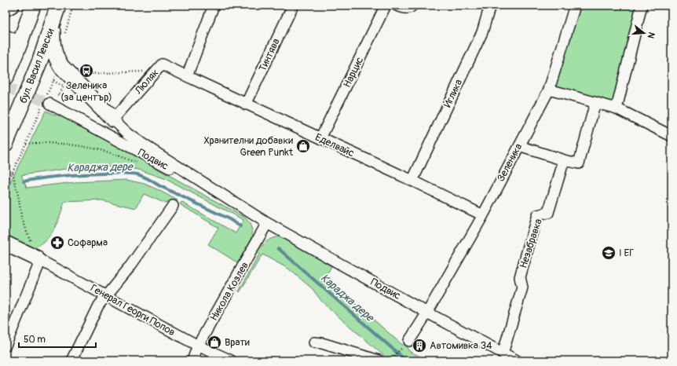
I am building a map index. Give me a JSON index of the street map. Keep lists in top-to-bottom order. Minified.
{"streets":{"highway":["бул. Васил Левски"],"street":["Тинтява","Нарцис","Люляк","Иглика","Еделвайс","Подвис","Зеленика","Незабравка","Никола Козлев","Генерал Георги Попов"]},"crossings":[["Тинтява","Еделвайс"],["Нарцис","Еделвайс"],["Люляк","Еделвайс"],["Люляк","Подвис"],["Иглика","Еделвайс"],["Еделвайс","Зеленика"],["Подвис","Зеленика"],["Подвис","Незабравка"],["Подвис","Никола Козлев"],["Никола Козлев","Генерал Георги Попов"]],"water":["Караджа дере"],"places":{"bus stop":["Зеленика (за център)"],"shop":["Хранителни добавки Green Punkt","Врати"],"pharmacy":["Софарма"],"school or university":["I ЕГ"],"building":["Автомивка 34"]},"scale_bar":"50 m","north":"right"}
